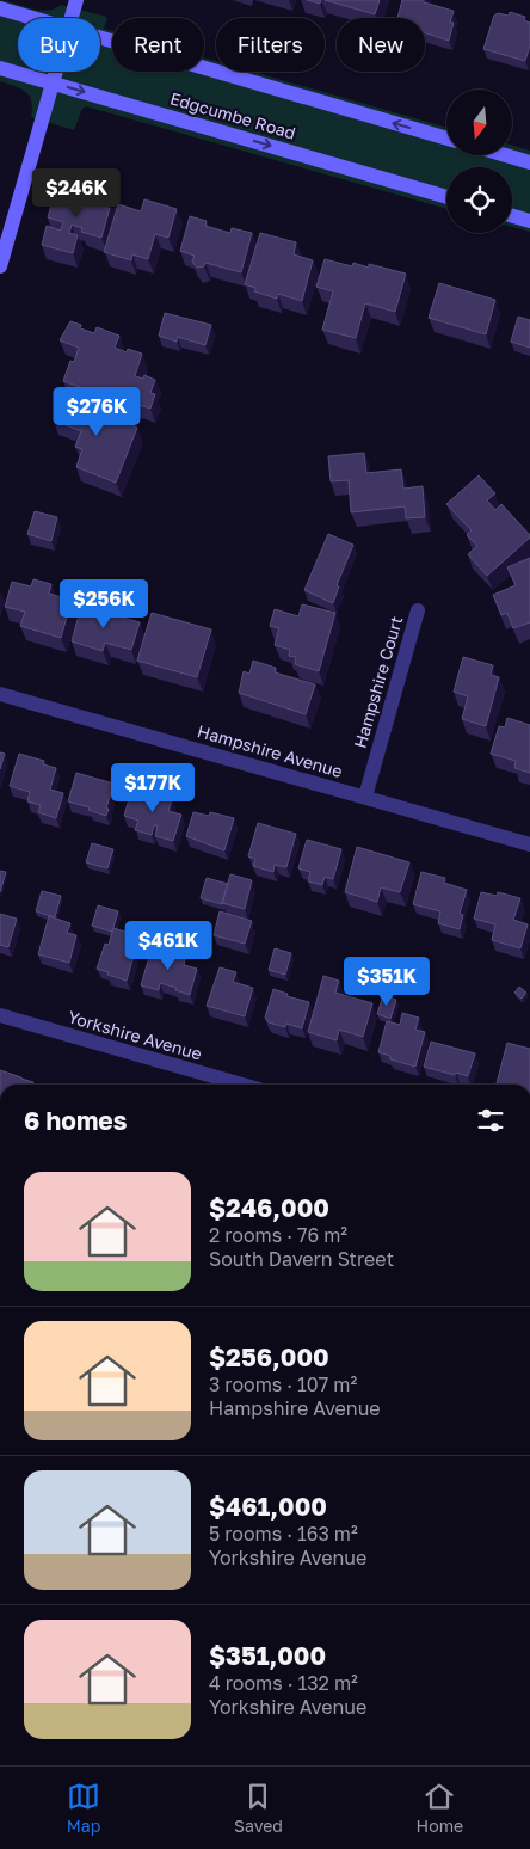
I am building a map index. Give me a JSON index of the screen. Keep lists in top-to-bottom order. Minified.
{"streets":{"street":["Edgcumbe Road","Hampshire Court","Hampshire Avenue","Yorkshire Avenue"]},"crossings":[["Hampshire Court","Hampshire Avenue"]],"north":"bottom","page":{"chip":["Buy","Rent","Filters","New"],"price":["$246K","$276K","$256K","$177K","$461K","$351K"],"heading":"6 homes","list":[{"name":"$246,000","note":"2 rooms · 76 m² · South Davern Street"},{"name":"$256,000","note":"3 rooms · 107 m² · Hampshire Avenue"},{"name":"$461,000","note":"5 rooms · 163 m² · Yorkshire Avenue"},{"name":"$351,000","note":"4 rooms · 132 m² · Yorkshire Avenue"}],"tabs":["Map","Saved","Home"]}}
